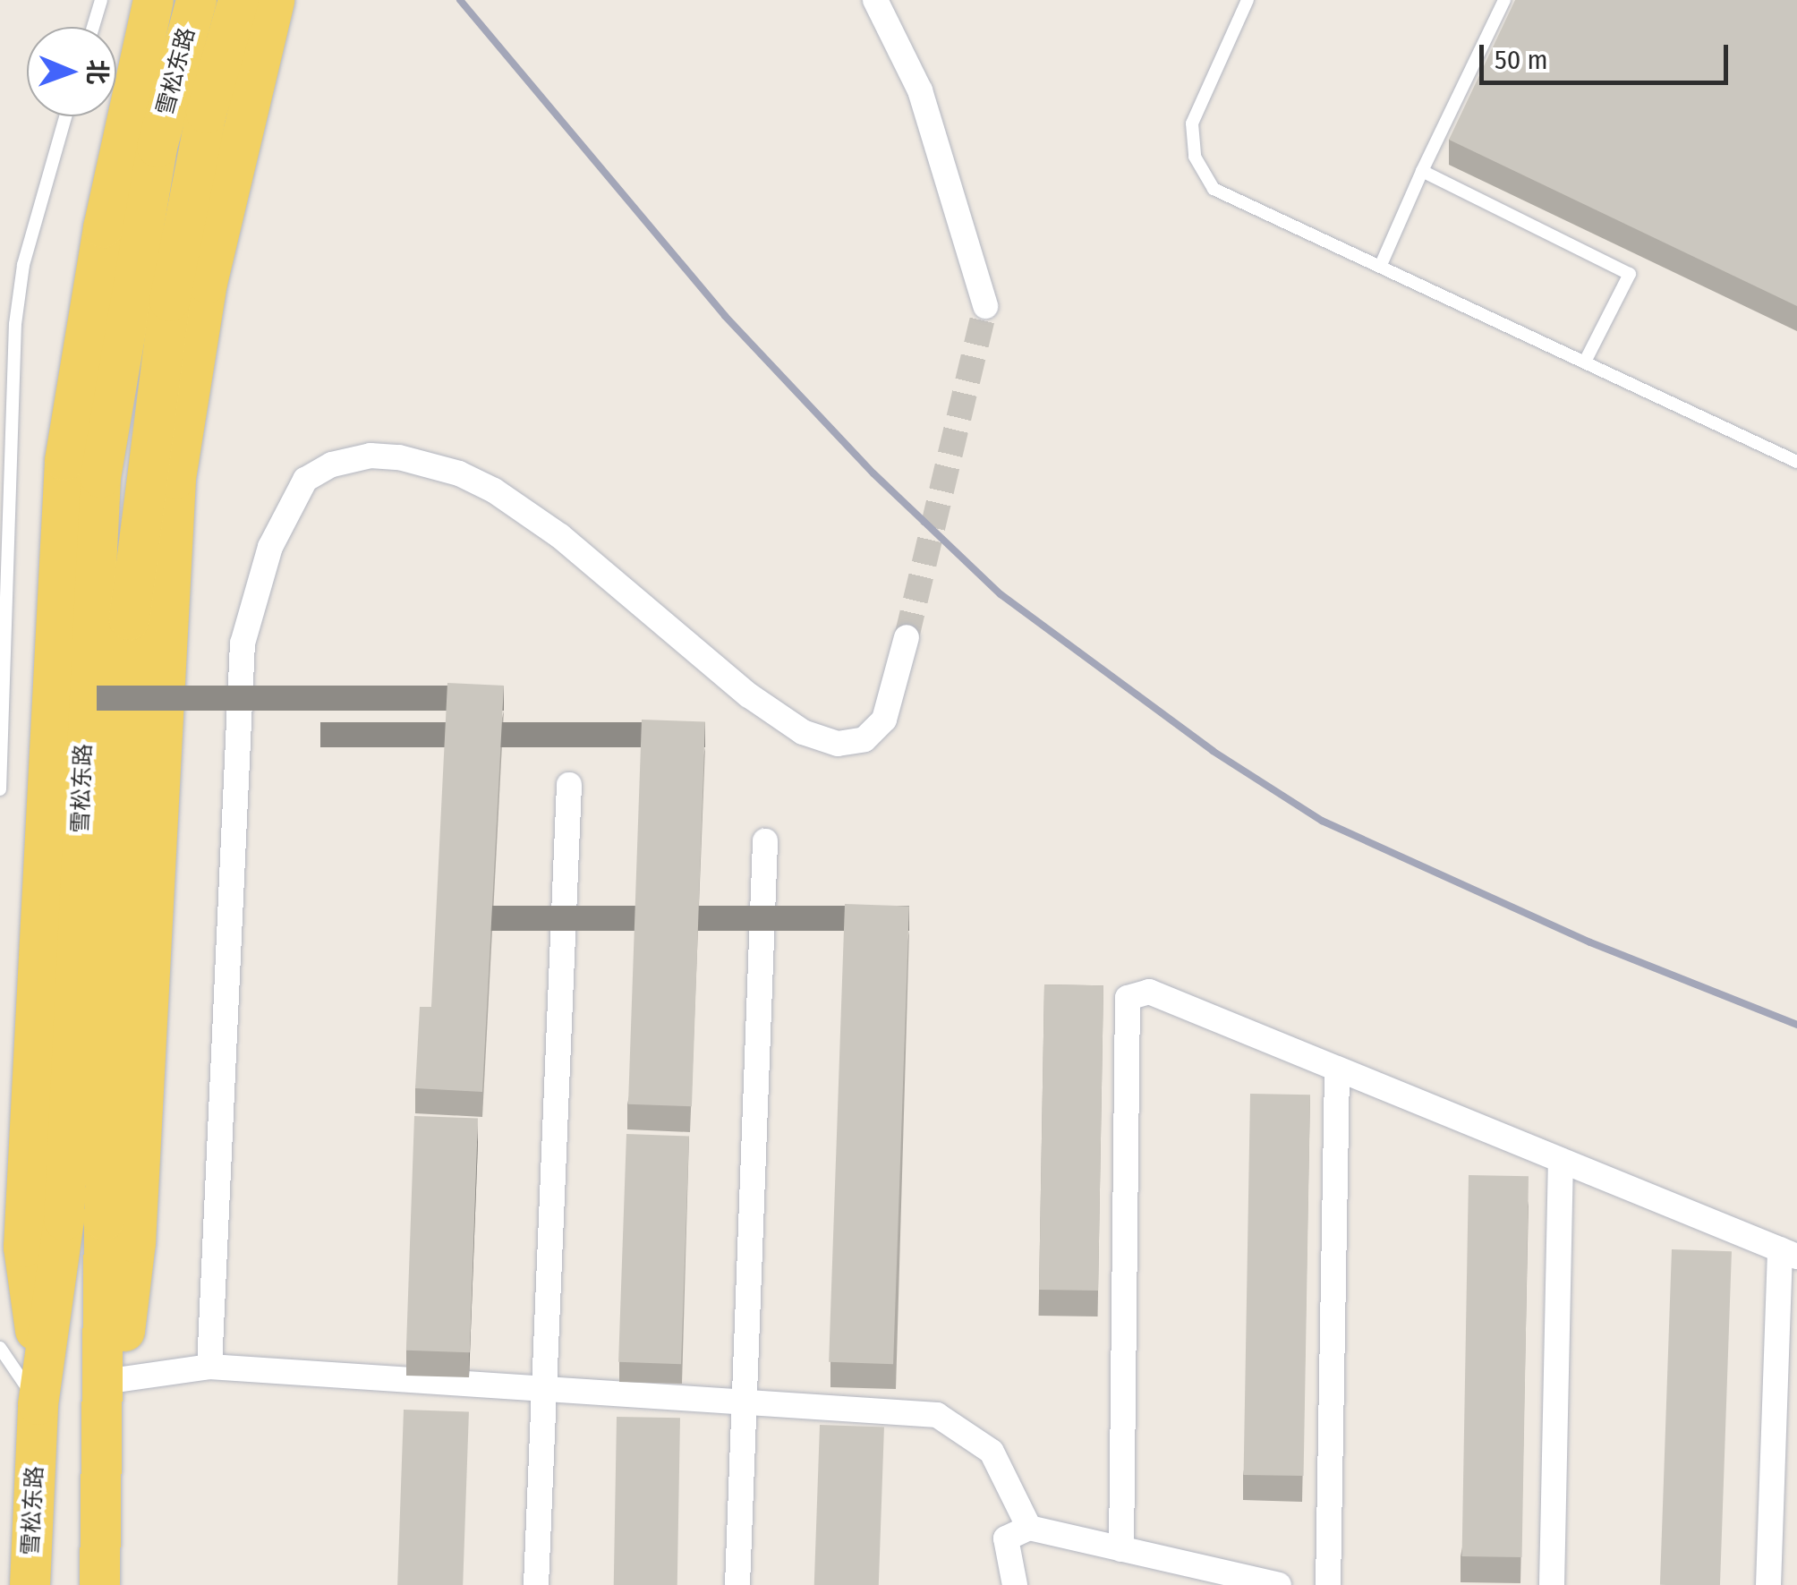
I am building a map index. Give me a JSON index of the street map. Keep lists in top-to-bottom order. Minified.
{"streets":{"main road":["雪松东路"]},"scale_bar":"50 m","north":"right"}
